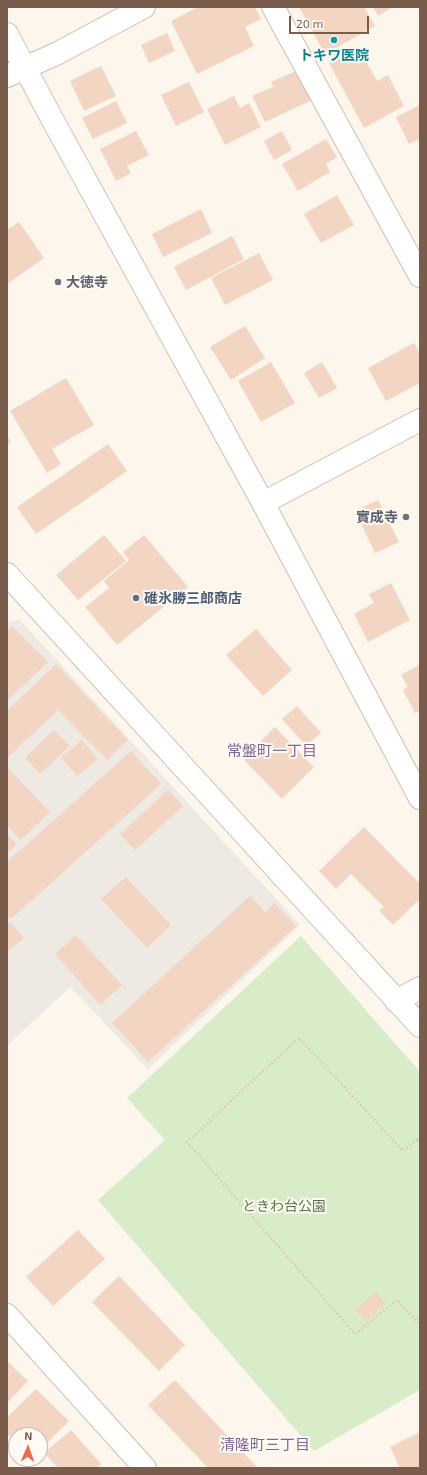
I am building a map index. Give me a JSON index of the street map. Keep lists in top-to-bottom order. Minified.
{"districts":["常盤町一丁目","清隆町三丁目"],"parks":["ときわ台公園"],"places":["トキワ医院","大徳寺","實成寺","碓氷勝三郎商店"],"scale_bar":"20 m","north":"top"}
